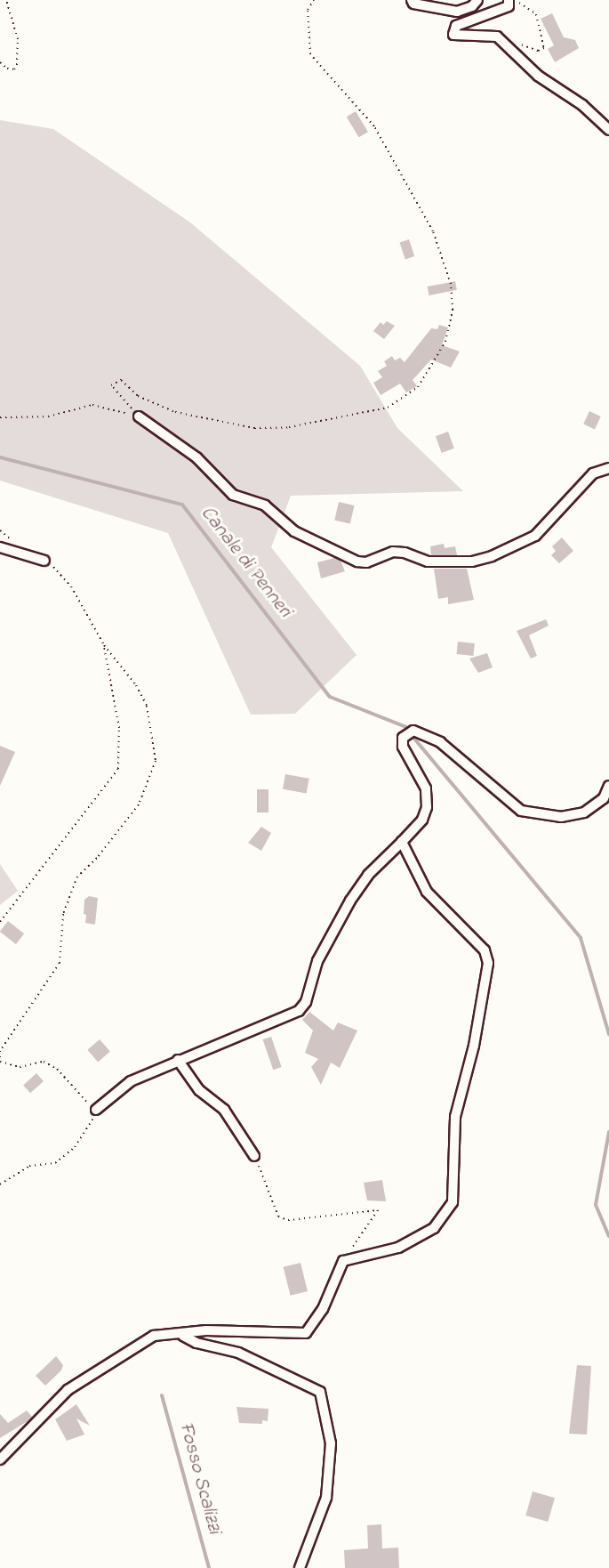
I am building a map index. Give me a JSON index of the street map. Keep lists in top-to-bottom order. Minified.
{"water":["Canale di Penneri","Fosso Scalizzi"]}
